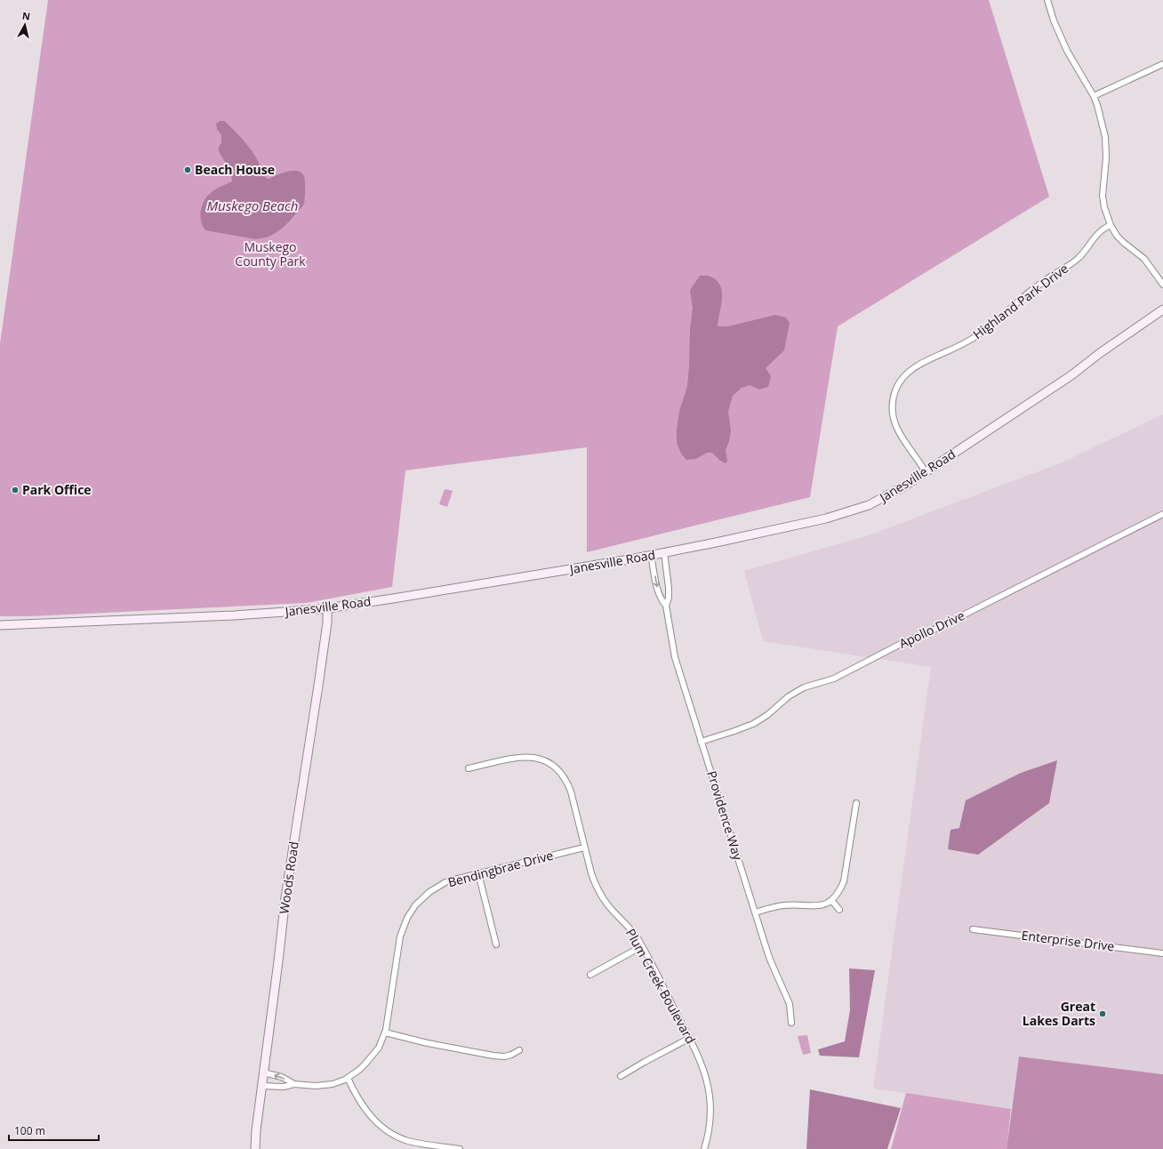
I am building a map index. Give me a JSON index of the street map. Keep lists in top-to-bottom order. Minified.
{"streets":{"main road":["Janesville Road","Woods Road"],"street":["Highland Park Drive","Apollo Drive","Providence Way","Bendingbrae Drive","Enterprise Drive","Plum Creek Boulevard"]},"crossings":[["Highland Park Drive","Janesville Road"],["Janesville Road","Providence Way"],["Janesville Road","Woods Road"],["Apollo Drive","Providence Way"],["Bendingbrae Drive","Woods Road"],["Bendingbrae Drive","Plum Creek Boulevard"]],"water":["Muskego Beach"],"parks":["Muskego County Park"],"places":["Beach House","Park Office","Great Lakes Darts"],"scale_bar":"100 m","north":"top"}
